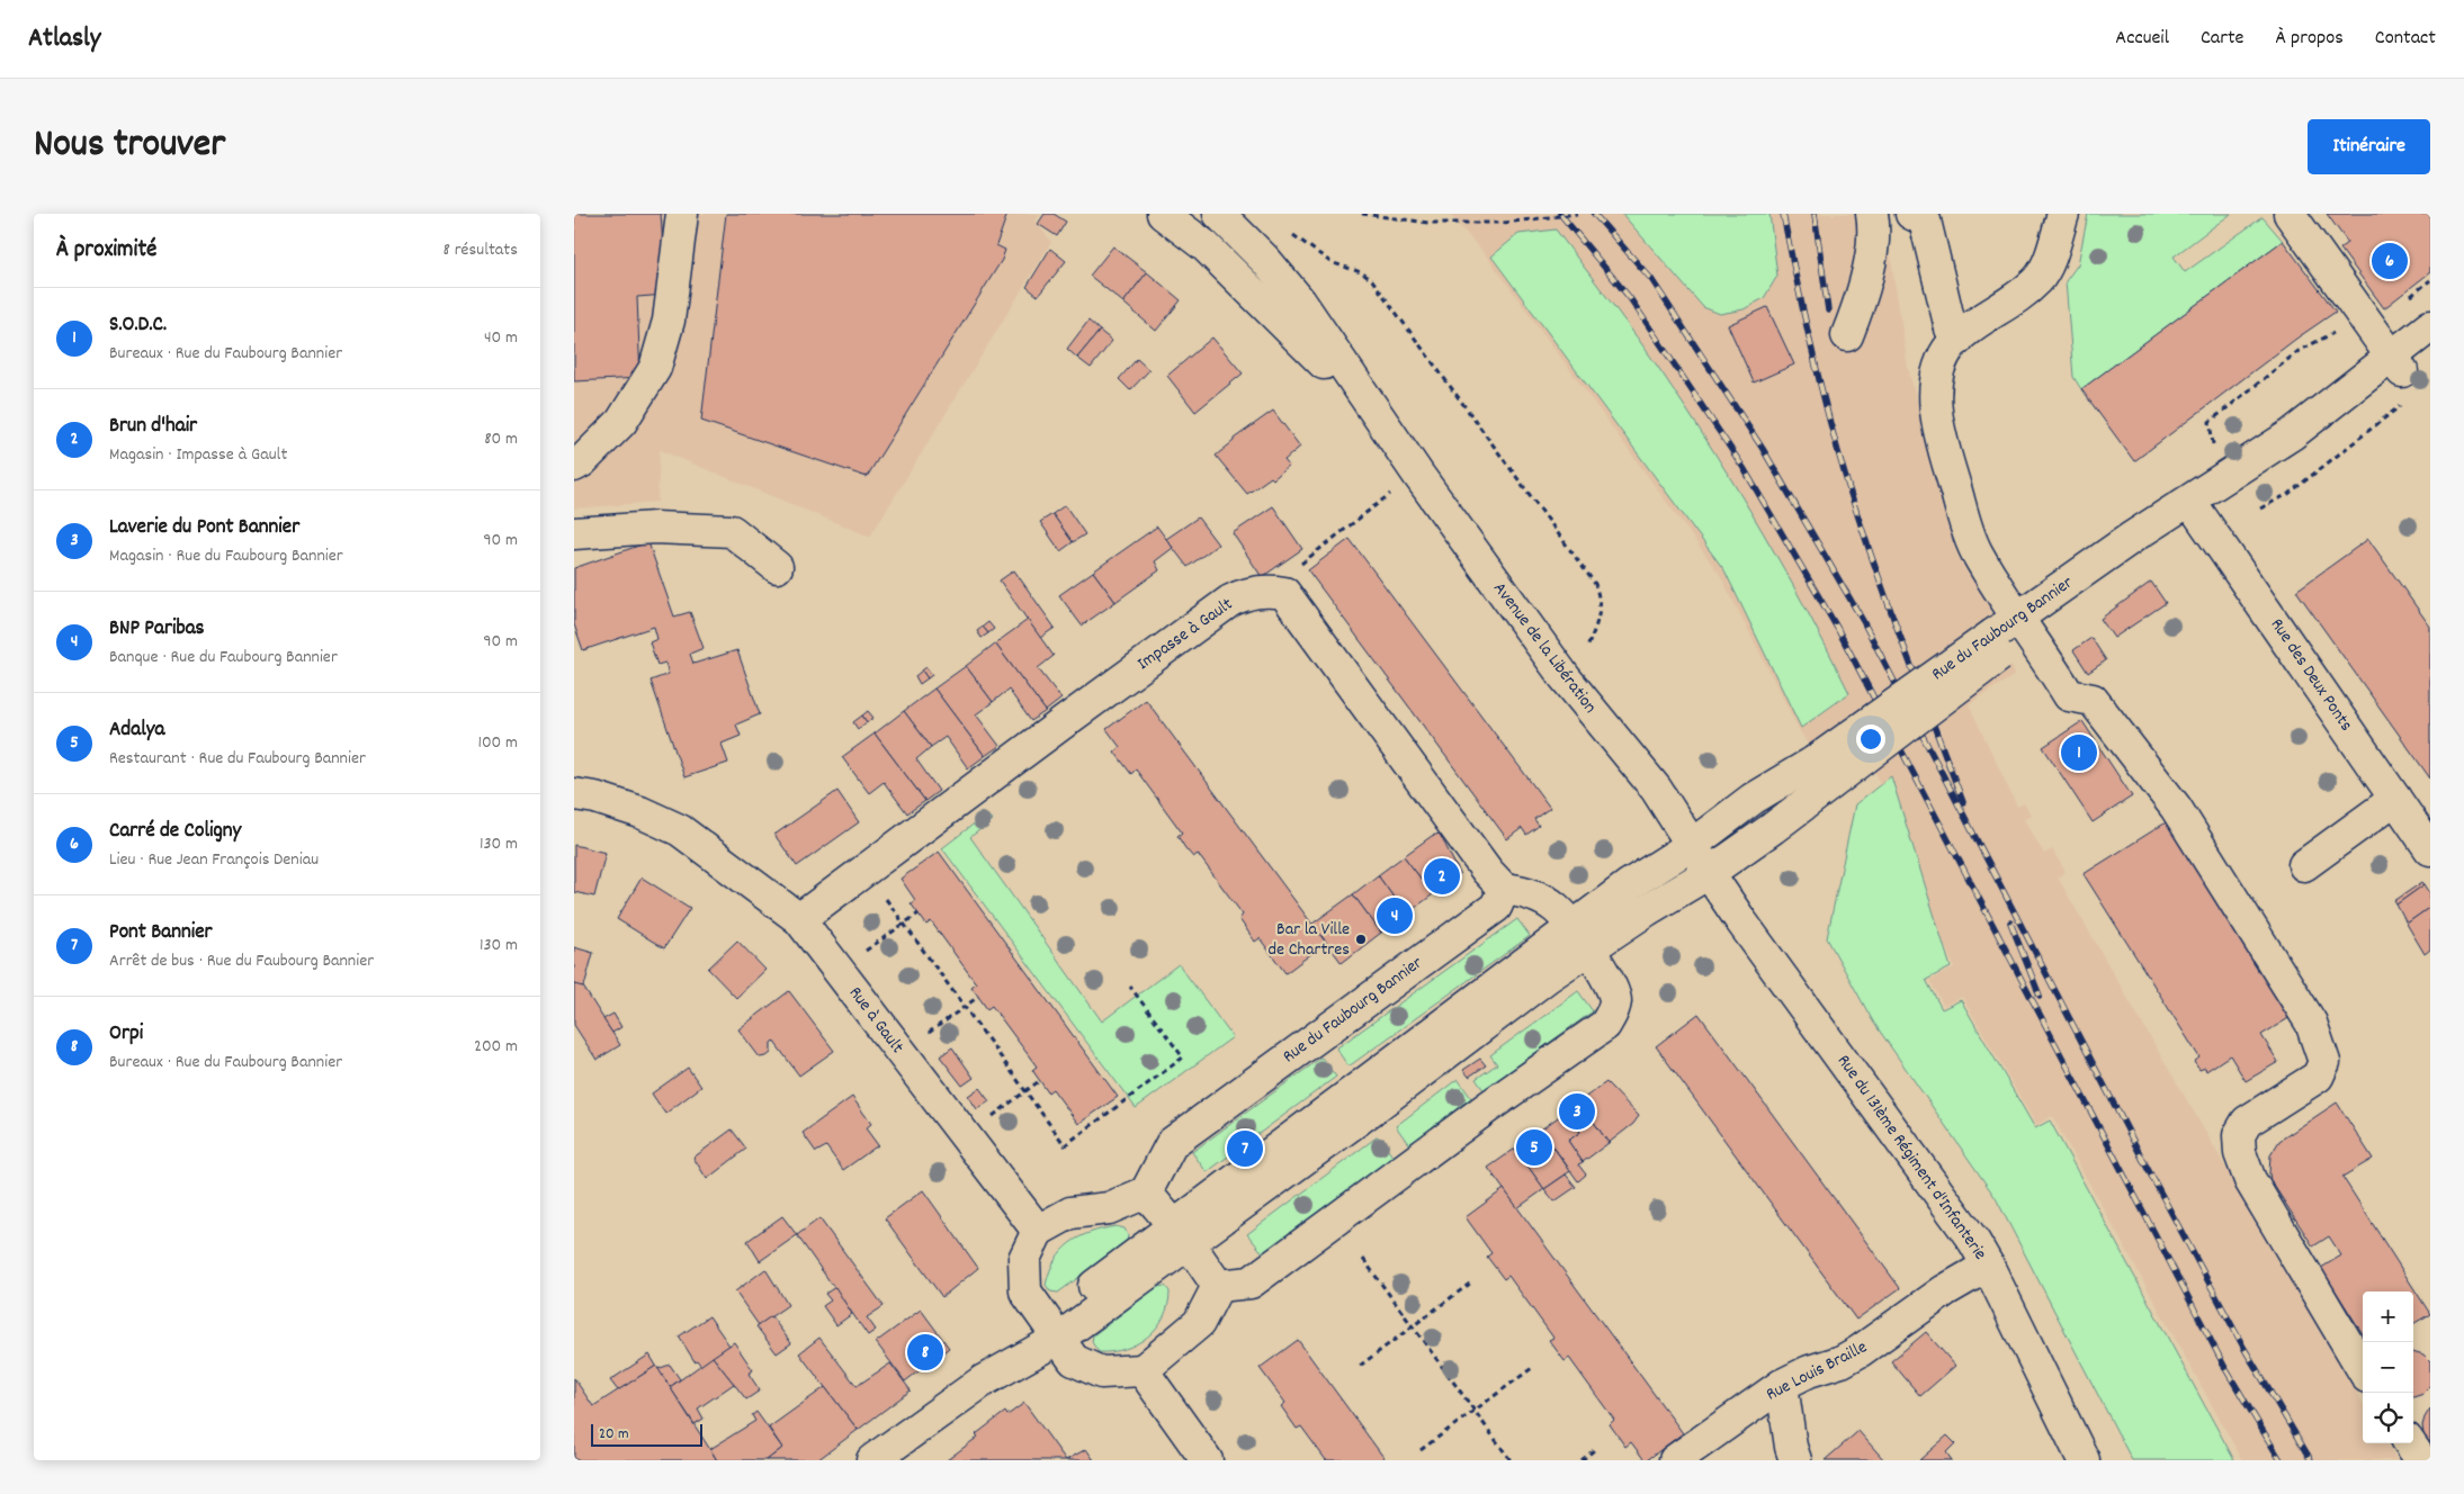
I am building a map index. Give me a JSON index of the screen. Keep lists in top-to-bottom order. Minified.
{"streets":{"street":["Rue du Faubourg Bannier","Impasse à Gault","Avenue de la Libération","Rue des Deux Ponts","Rue à Gault","Rue du 131ème Régiment d'Infanterie","Rue Louis Braille"]},"crossings":[["Rue du Faubourg Bannier","Avenue de la Libération"],["Rue du Faubourg Bannier","Rue des Deux Ponts"],["Rue du Faubourg Bannier","Rue du 131ème Régiment d'Infanterie"],["Impasse à Gault","Rue à Gault"],["Avenue de la Libération","Rue du 131ème Régiment d'Infanterie"],["Rue du 131ème Régiment d'Infanterie","Rue Louis Braille"]],"places":["Bar la Ville de Chartres"],"scale_bar":"20 m","page":{"header":"Atlasly","nav":["Accueil","Carte","À propos","Contact"],"title":"Nous trouver","buttons":"Itinéraire","heading":["À proximité","8 résultats"],"pins":["6","1","2","4","3","5","7","8"],"list":[{"mark":"1","name":"S.O.D.C.","note":"Bureaux · Rue du Faubourg Bannier","value":"40 m"},{"mark":"2","name":"Brun d'hair","note":"Magasin · Impasse à Gault","value":"80 m"},{"mark":"3","name":"Laverie du Pont Bannier","note":"Magasin · Rue du Faubourg Bannier","value":"90 m"},{"mark":"4","name":"BNP Paribas","note":"Banque · Rue du Faubourg Bannier","value":"90 m"},{"mark":"5","name":"Adalya","note":"Restaurant · Rue du Faubourg Bannier","value":"100 m"},{"mark":"6","name":"Carré de Coligny","note":"Lieu · Rue Jean François Deniau","value":"130 m"},{"mark":"7","name":"Pont Bannier","note":"Arrêt de bus · Rue du Faubourg Bannier","value":"130 m"},{"mark":"8","name":"Orpi","note":"Bureaux · Rue du Faubourg Bannier","value":"200 m"}],"map_buttons":["+","−"],"scale":"20 m"}}
